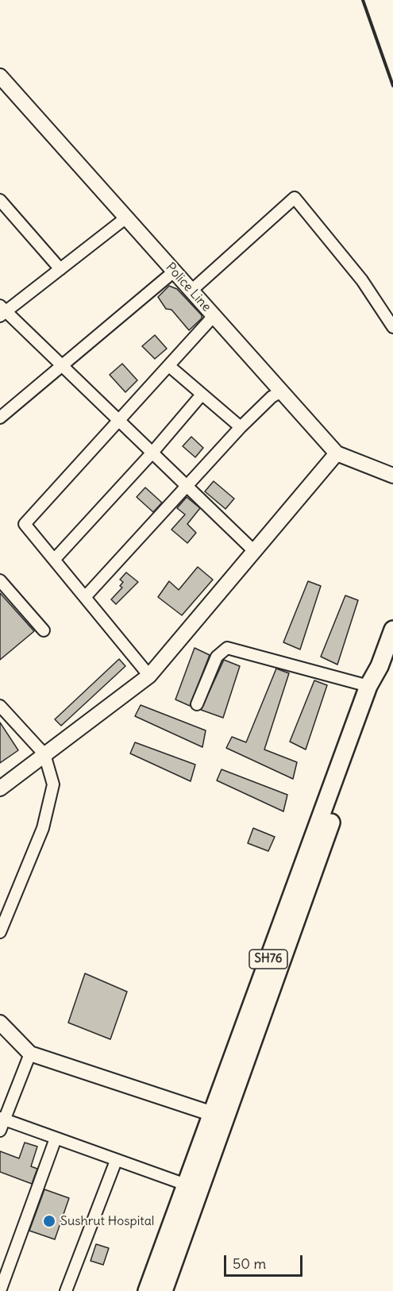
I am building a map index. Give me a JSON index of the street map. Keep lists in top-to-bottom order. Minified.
{"streets":{"main road":["SH76"],"street":["Police Line"]},"places":["Sushrut Hospital"],"scale_bar":"50 m"}
